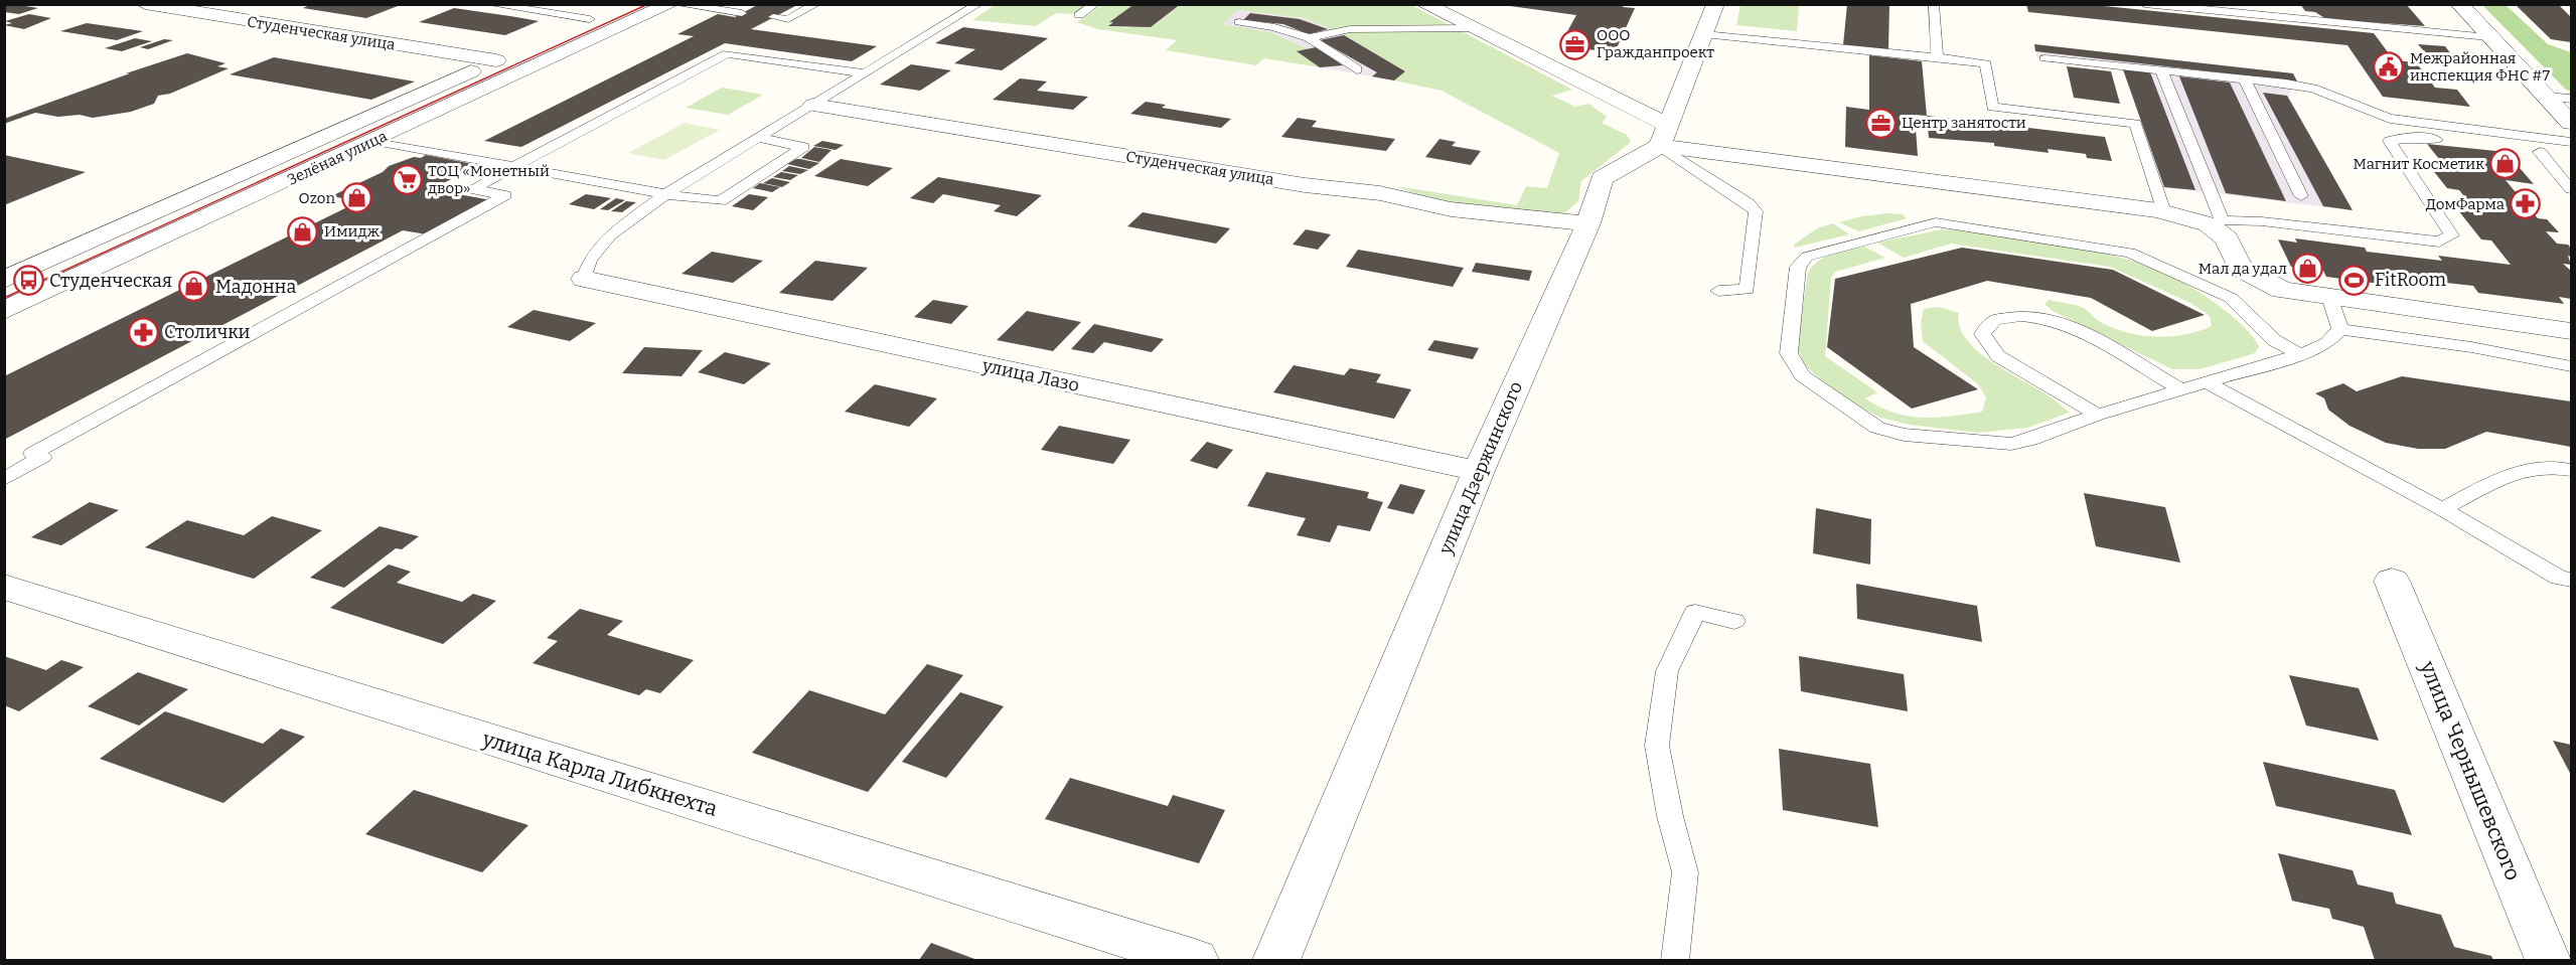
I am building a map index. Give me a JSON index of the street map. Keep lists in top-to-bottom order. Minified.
{"streets":{"street":["Студенческая улица","Зелёная улица","улица Лазо","улица Дзержинского","улица Чернышевского","улица Карла Либкнехта"]},"crossings":[["Студенческая улица","Зелёная улица"],["Студенческая улица","улица Дзержинского"],["улица Лазо","улица Дзержинского"]],"places":{"office":["ООО Гражданпроект","Центр занятости"],"public building":["Межрайонная инспекция ФНС #7"],"shop":["Магнит Косметик","Ozon","Имидж","Мал да удал","Мадонна"],"supermarket":["ТОЦ «Монетный двор»"],"pharmacy":["ДомФарма","Столички"],"sports":["FitRoom"],"bus stop":["Студенческая"]}}
